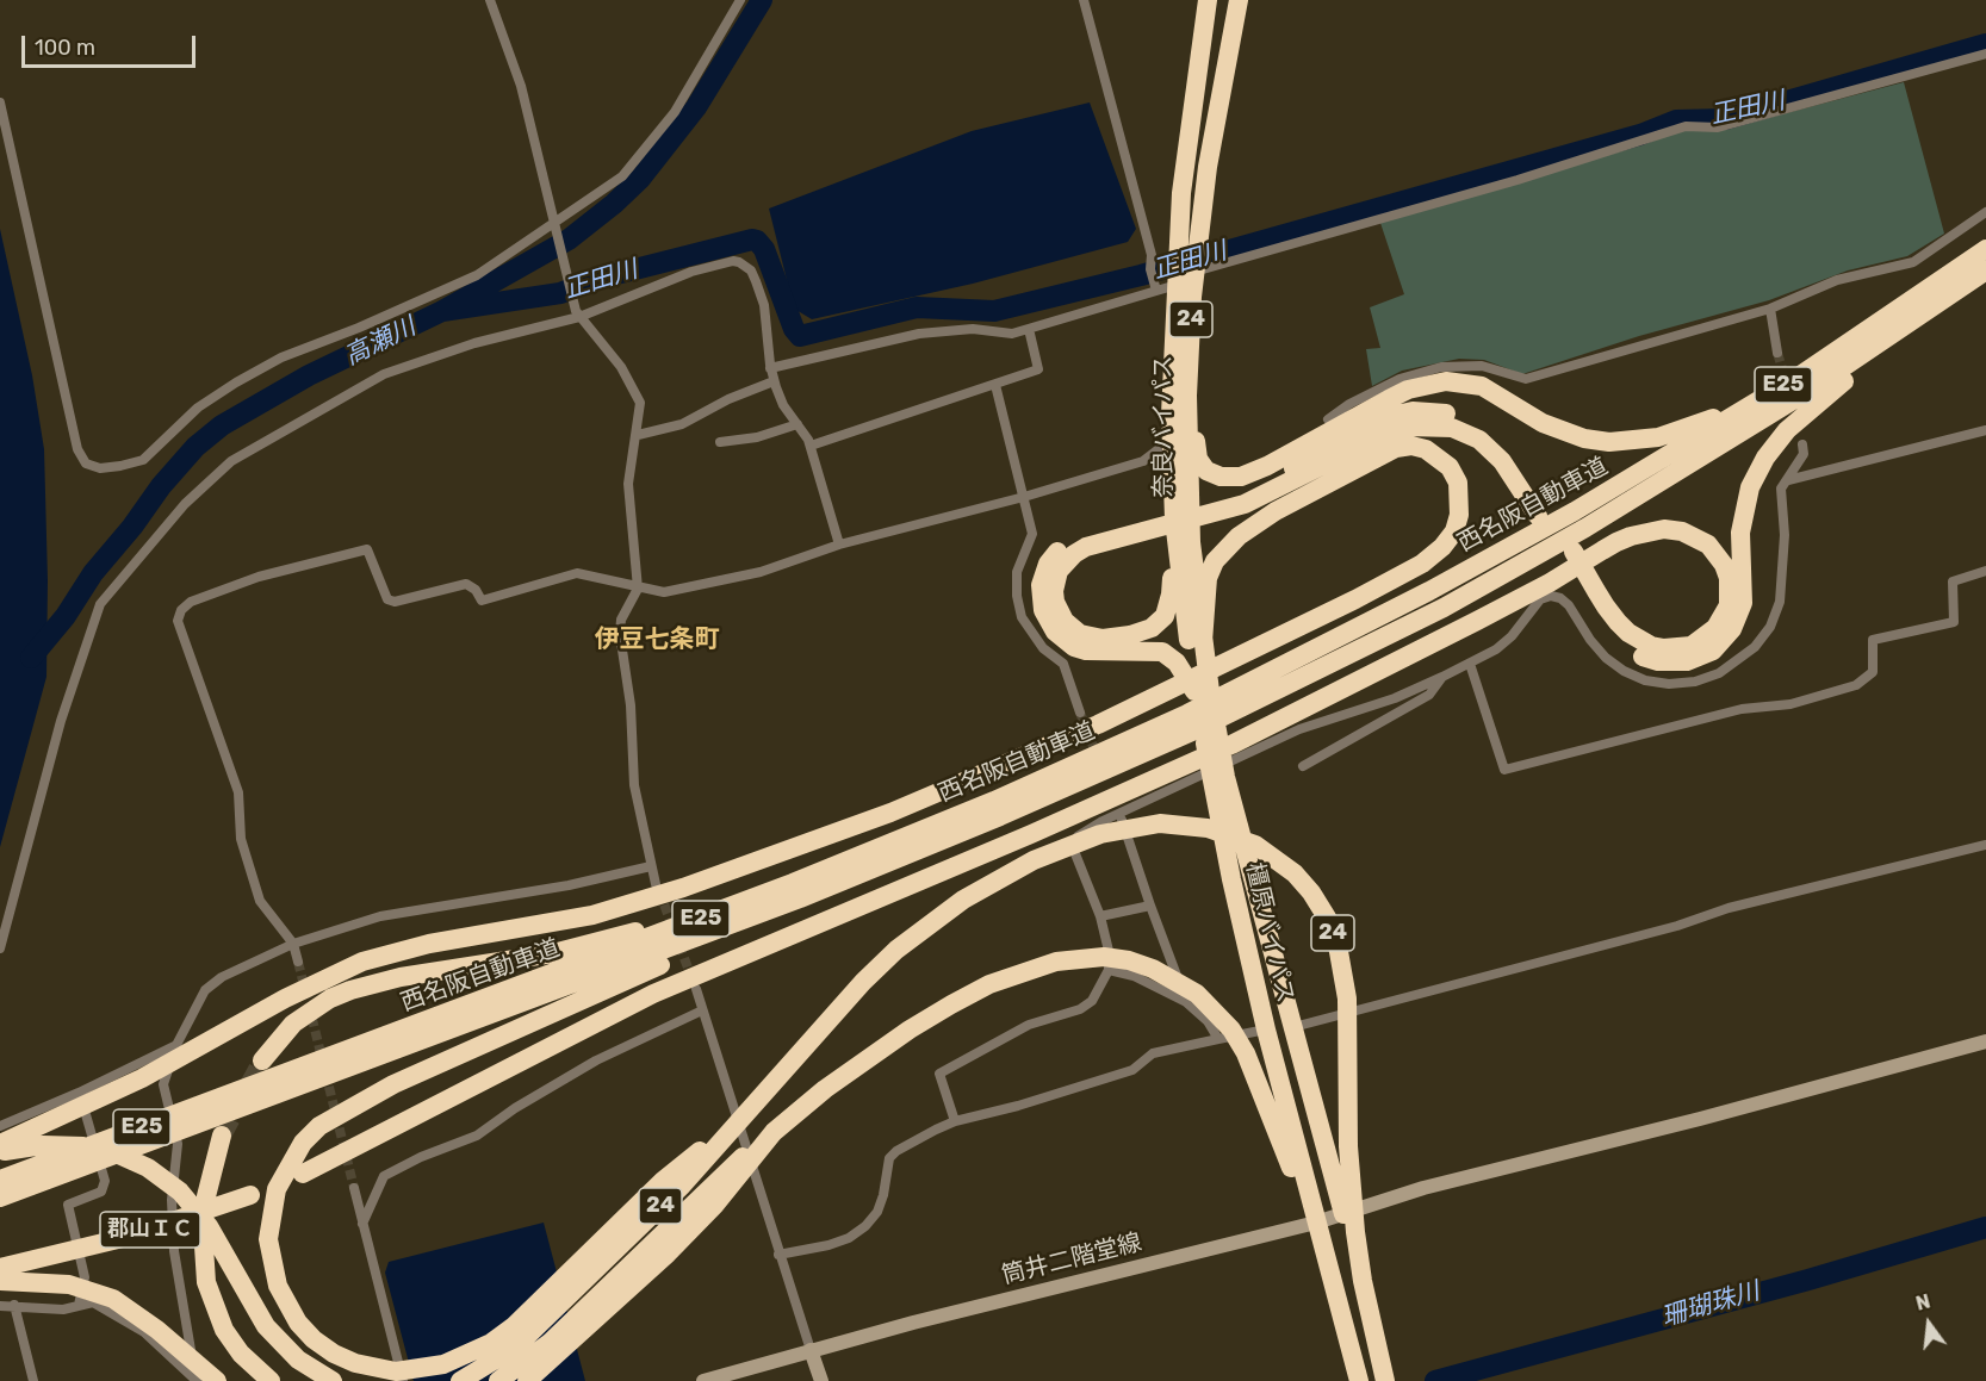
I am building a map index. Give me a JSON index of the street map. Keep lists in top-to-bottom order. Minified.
{"streets":{"highway":["24","E25","奈良バイパス","西名阪自動車道","橿原バイパス","郡山ＩＣ"],"main road":["筒井二階堂線"]},"crossings":[["24","橿原バイパス"],["奈良バイパス","橿原バイパス"],["橿原バイパス","筒井二階堂線"]],"districts":["伊豆七条町"],"water":["正田川","高瀬川","珊瑚珠川"],"scale_bar":"100 m","north":"top"}
